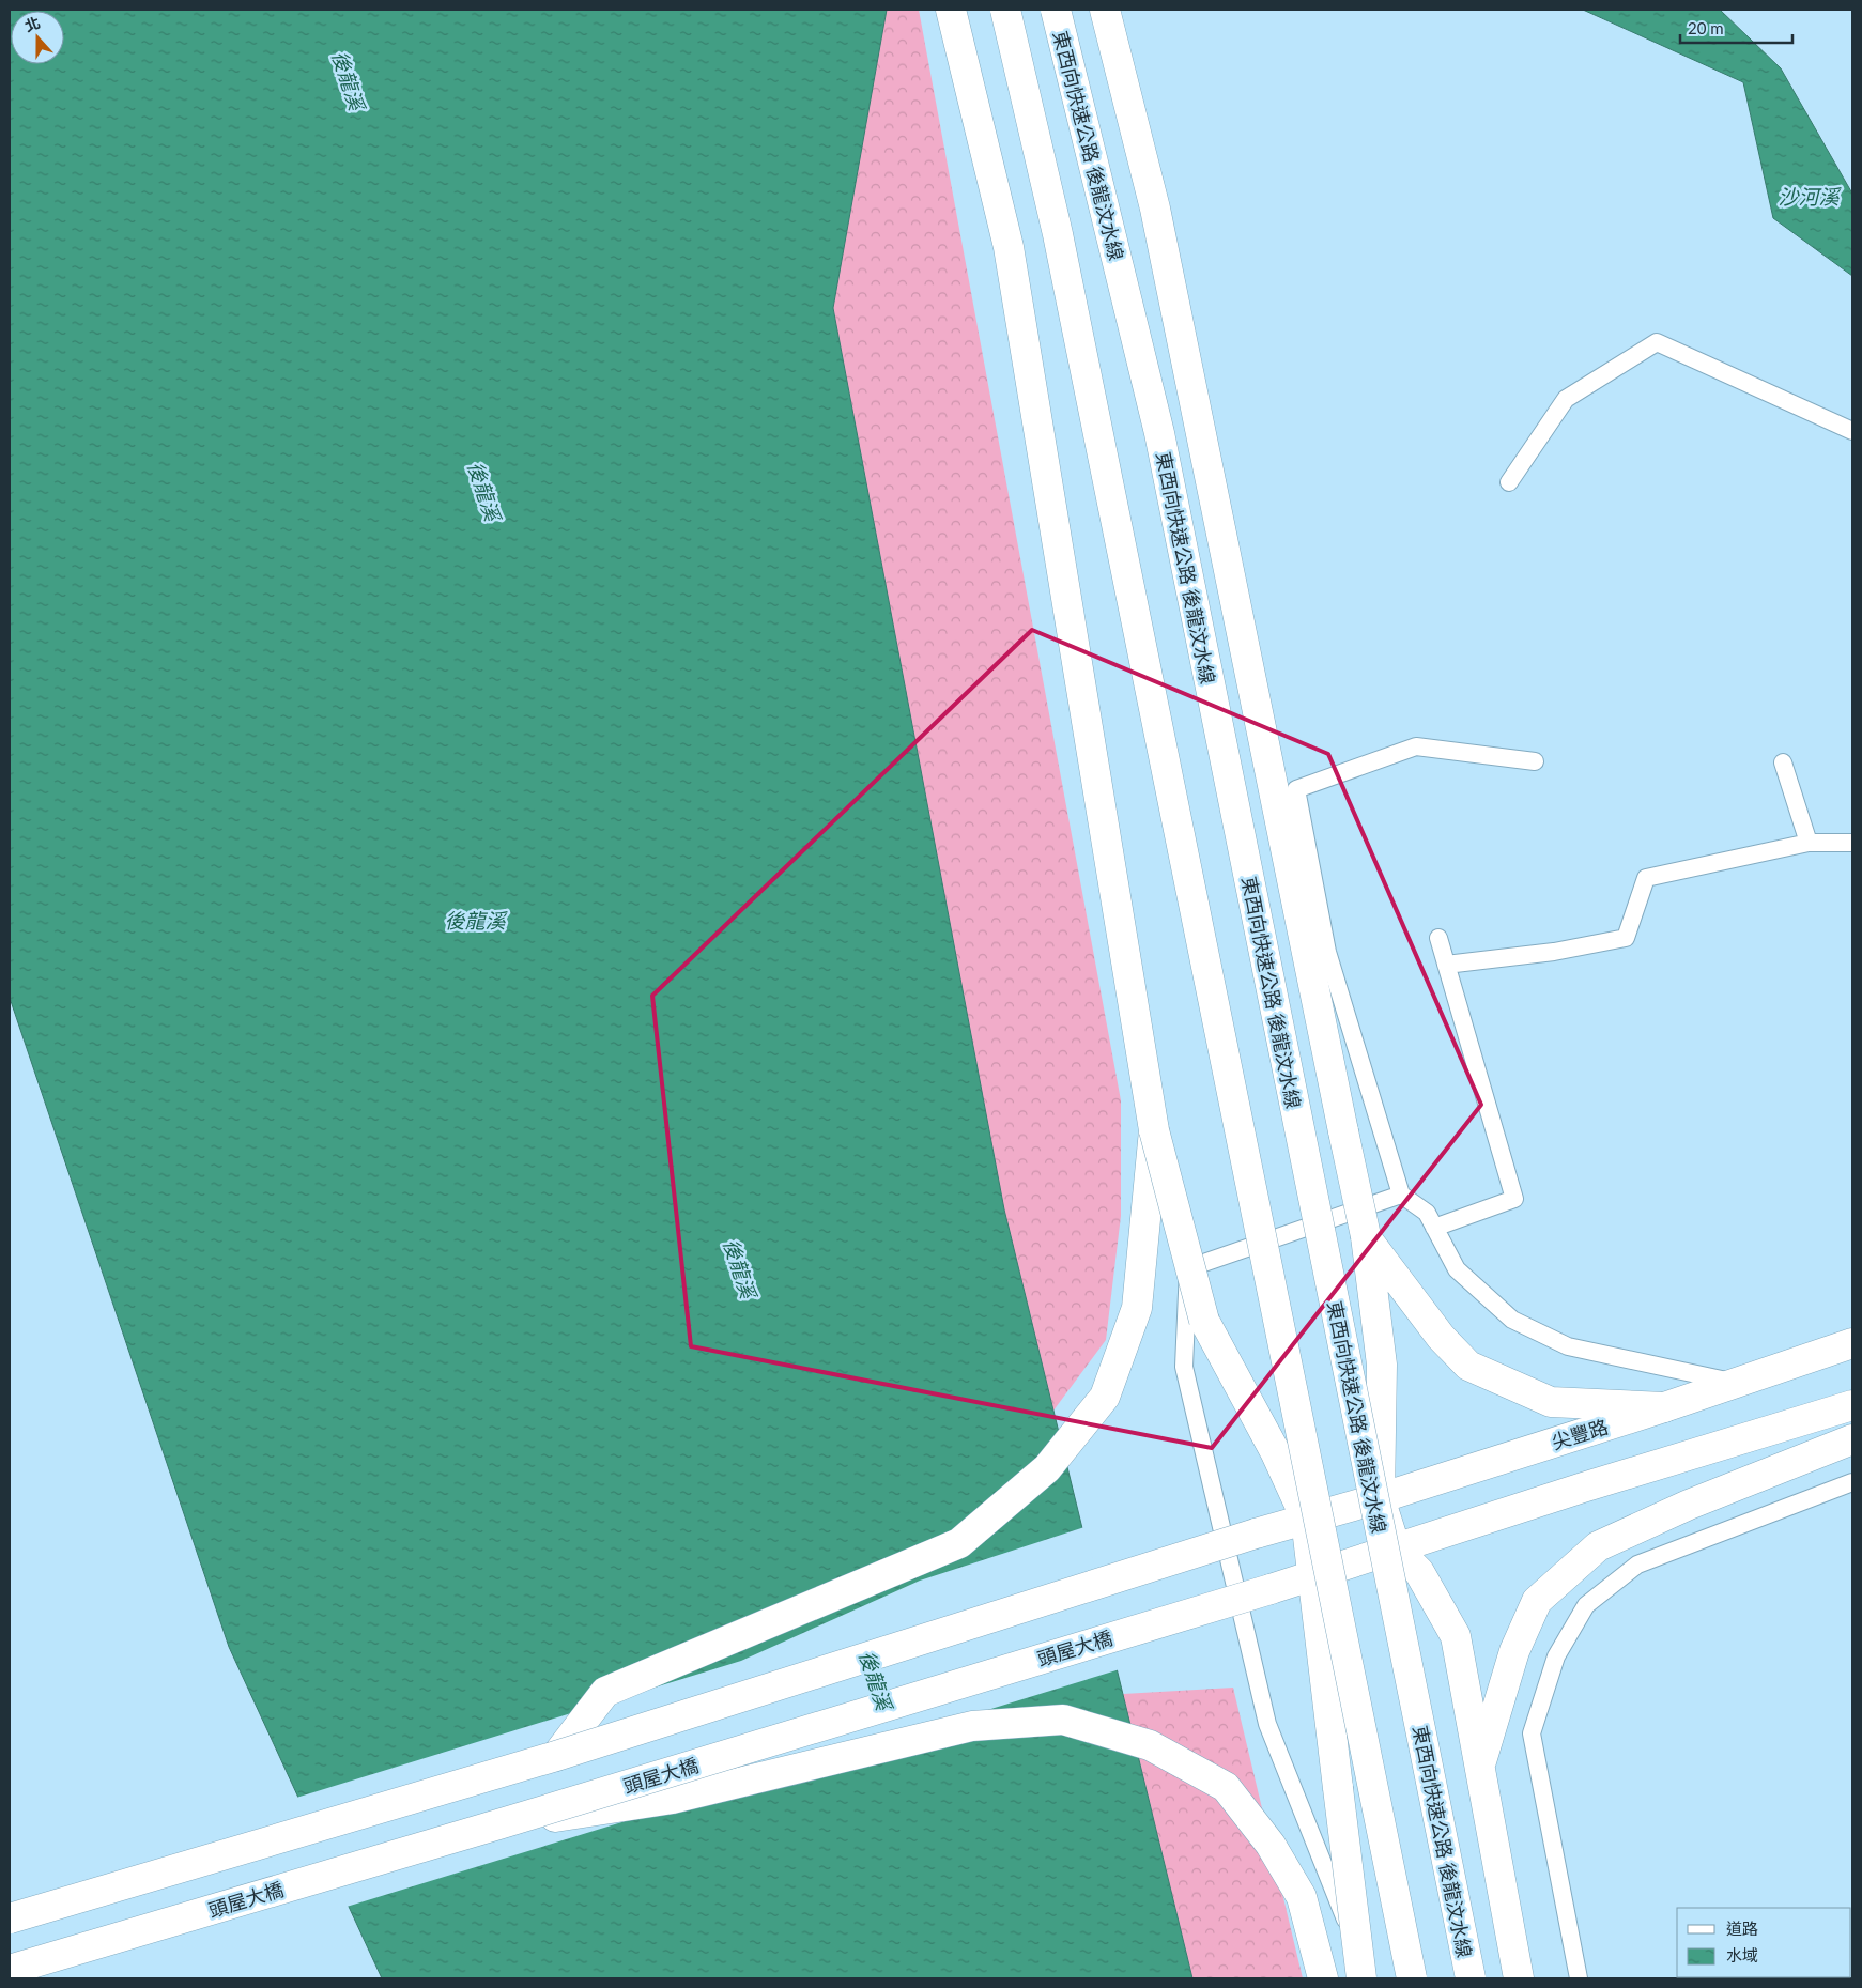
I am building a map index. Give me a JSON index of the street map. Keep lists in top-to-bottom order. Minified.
{"streets":{"main road":["東西向快速公路 後龍汶水線","尖豐路","頭屋大橋"]},"water":["後龍溪","沙河溪"],"legend":["道路","水域"],"scale_bar":"20 m","north":"top"}
